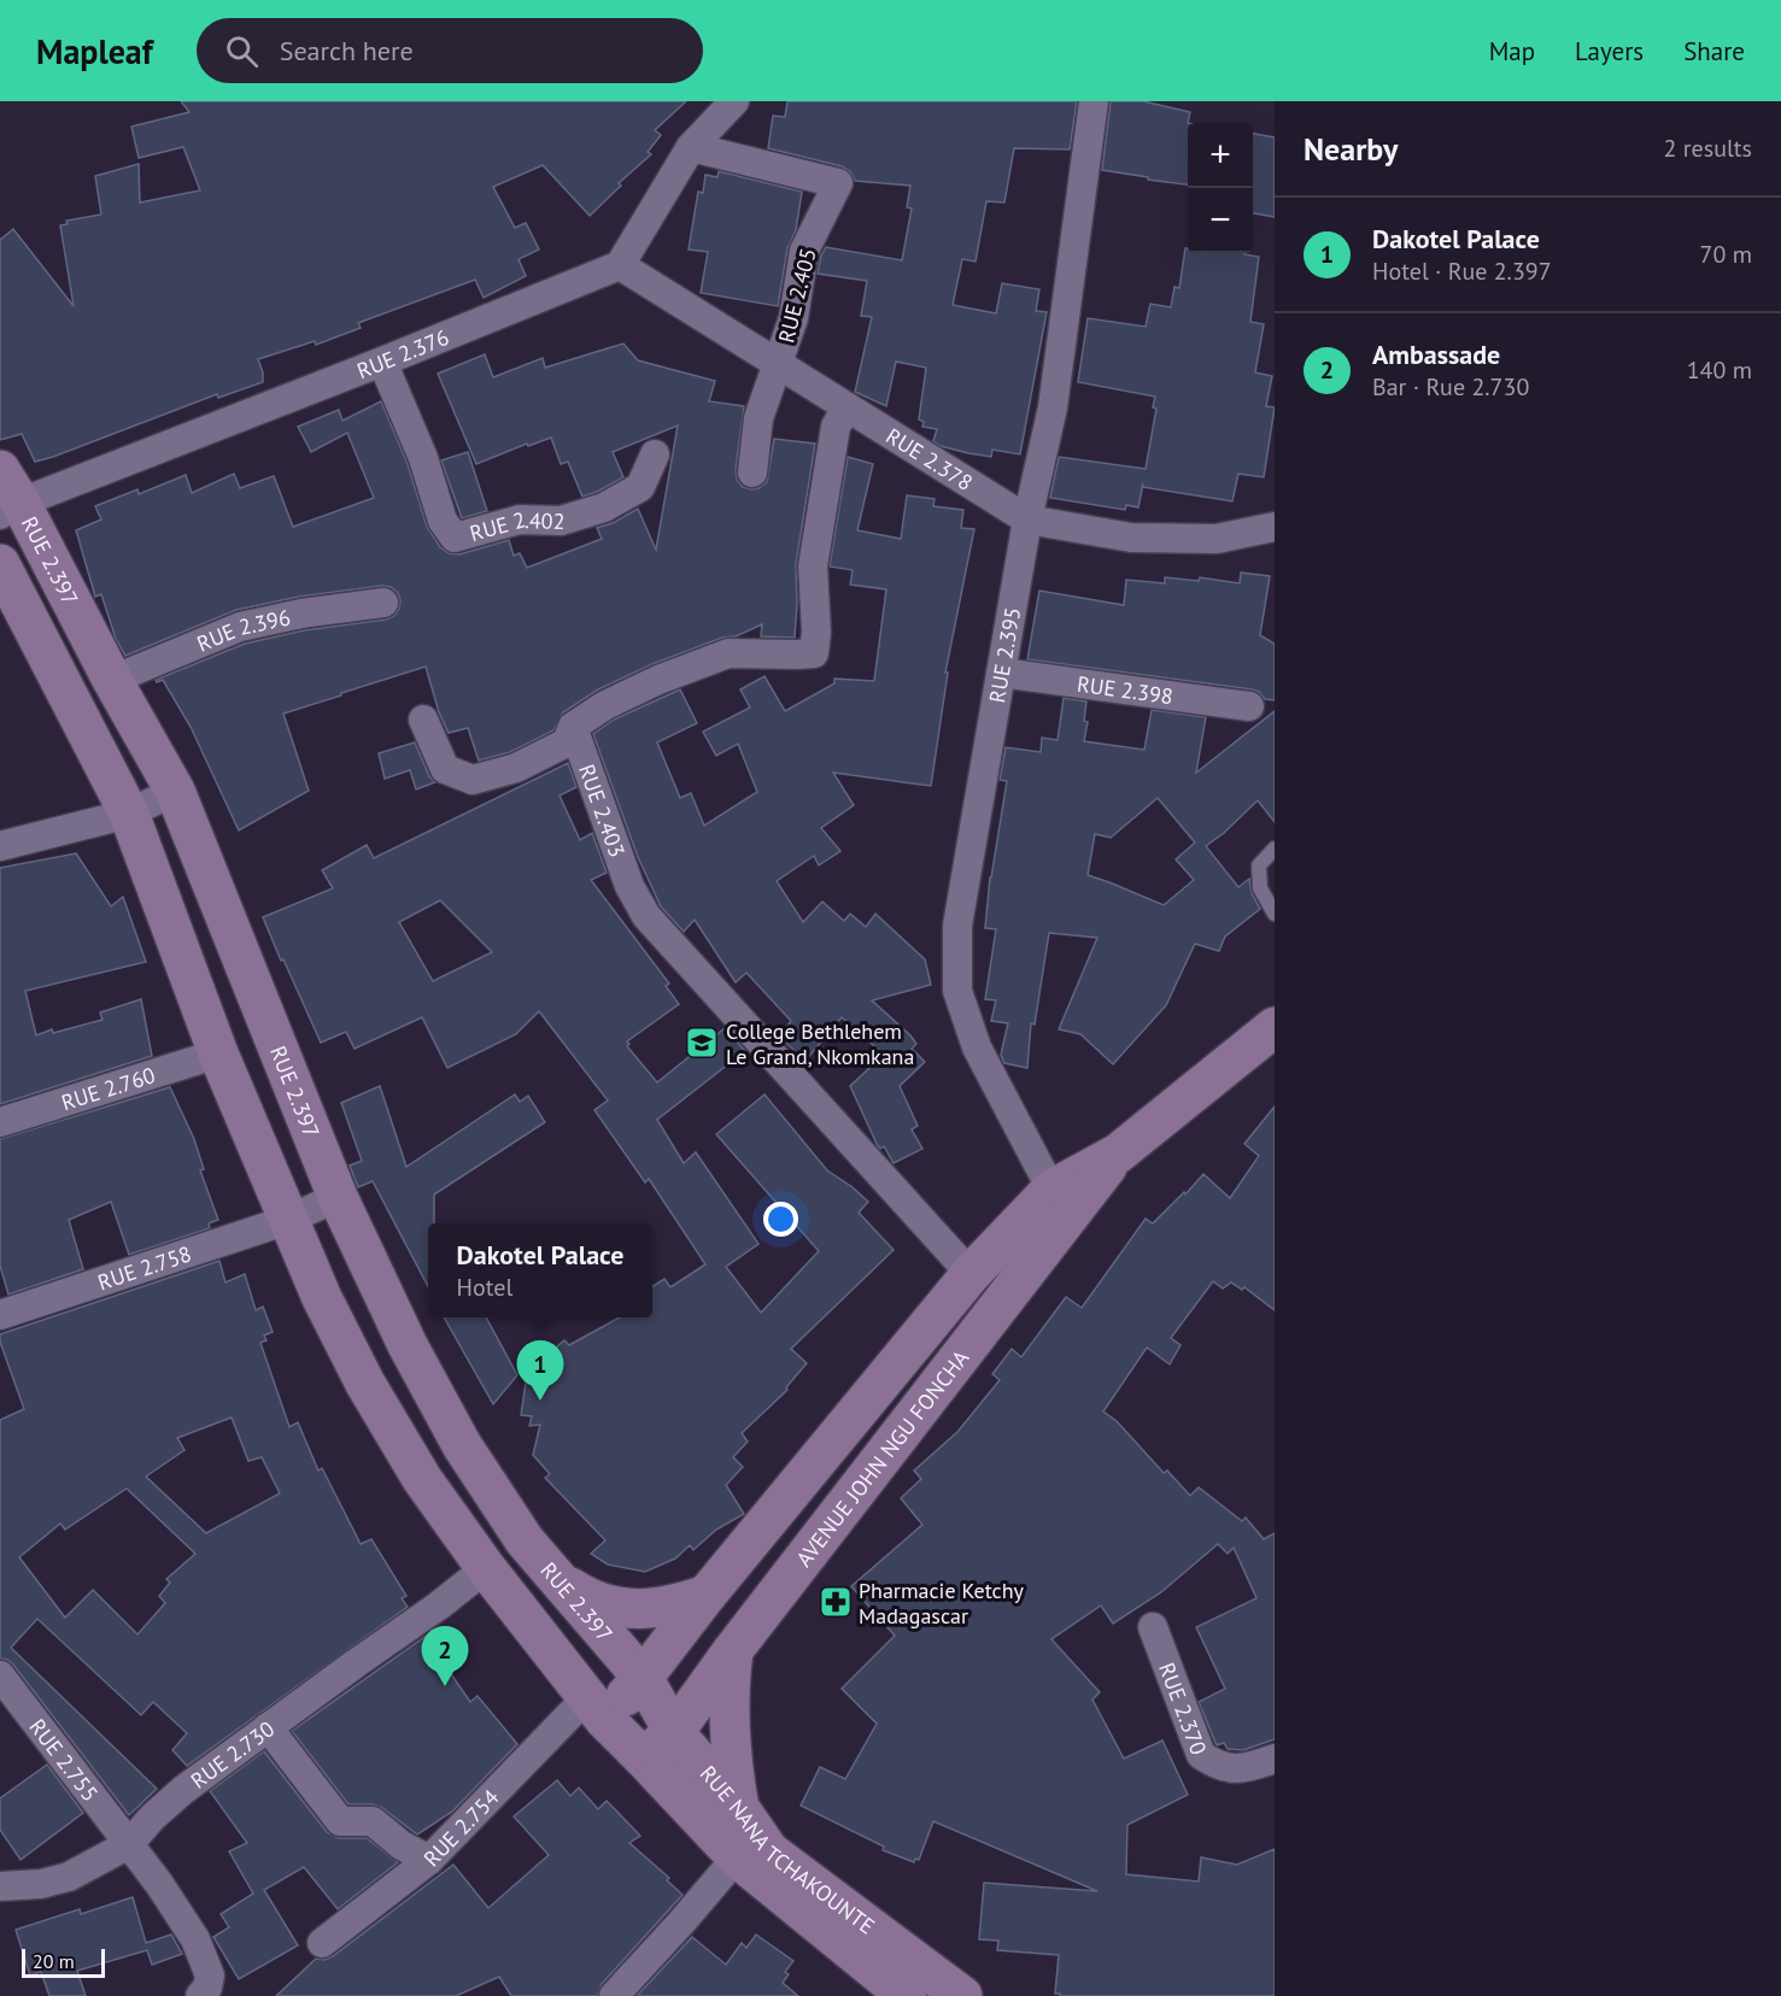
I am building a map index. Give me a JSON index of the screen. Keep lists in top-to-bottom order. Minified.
{"streets":{"main road":["RUE 2.397","AVENUE JOHN NGU FONCHA","RUE NANA TCHAKOUNTE"],"street":["RUE 2.405","RUE 2.376","RUE 2.378","RUE 2.402","RUE 2.396","RUE 2.395","RUE 2.398","RUE 2.403","RUE 2.760","RUE 2.758","RUE 2.370","RUE 2.730","RUE 2.755","RUE 2.754"]},"crossings":[["RUE 2.405","RUE 2.378"],["RUE 2.376","RUE 2.378"],["RUE 2.376","RUE 2.402"],["RUE 2.376","RUE 2.397"],["RUE 2.378","RUE 2.395"],["RUE 2.397","RUE 2.396"],["RUE 2.397","RUE 2.758"],["RUE 2.397","AVENUE JOHN NGU FONCHA"],["RUE 2.397","RUE NANA TCHAKOUNTE"],["RUE 2.395","RUE 2.398"],["RUE 2.395","AVENUE JOHN NGU FONCHA"],["RUE 2.403","AVENUE JOHN NGU FONCHA"],["AVENUE JOHN NGU FONCHA","RUE 2.754"],["AVENUE JOHN NGU FONCHA","RUE NANA TCHAKOUNTE"],["RUE 2.730","RUE 2.755"],["RUE 2.754","RUE NANA TCHAKOUNTE"]],"places":{"school or university":["College Bethlehem Le Grand, Nkomkana"],"pharmacy":["Pharmacie Ketchy Madagascar"]},"scale_bar":"20 m","page":{"header":"Mapleaf","search":"Search here","nav":["Map","Layers","Share"],"heading":["Nearby","2 results"],"map_buttons":["+","−"],"list":[{"mark":"1","name":"Dakotel Palace","note":"Hotel · Rue 2.397","value":"70 m"},{"mark":"2","name":"Ambassade","note":"Bar · Rue 2.730","value":"140 m"}],"popup":["Dakotel Palace","Hotel"],"pins":["1","2"],"scale":"20 m"}}
